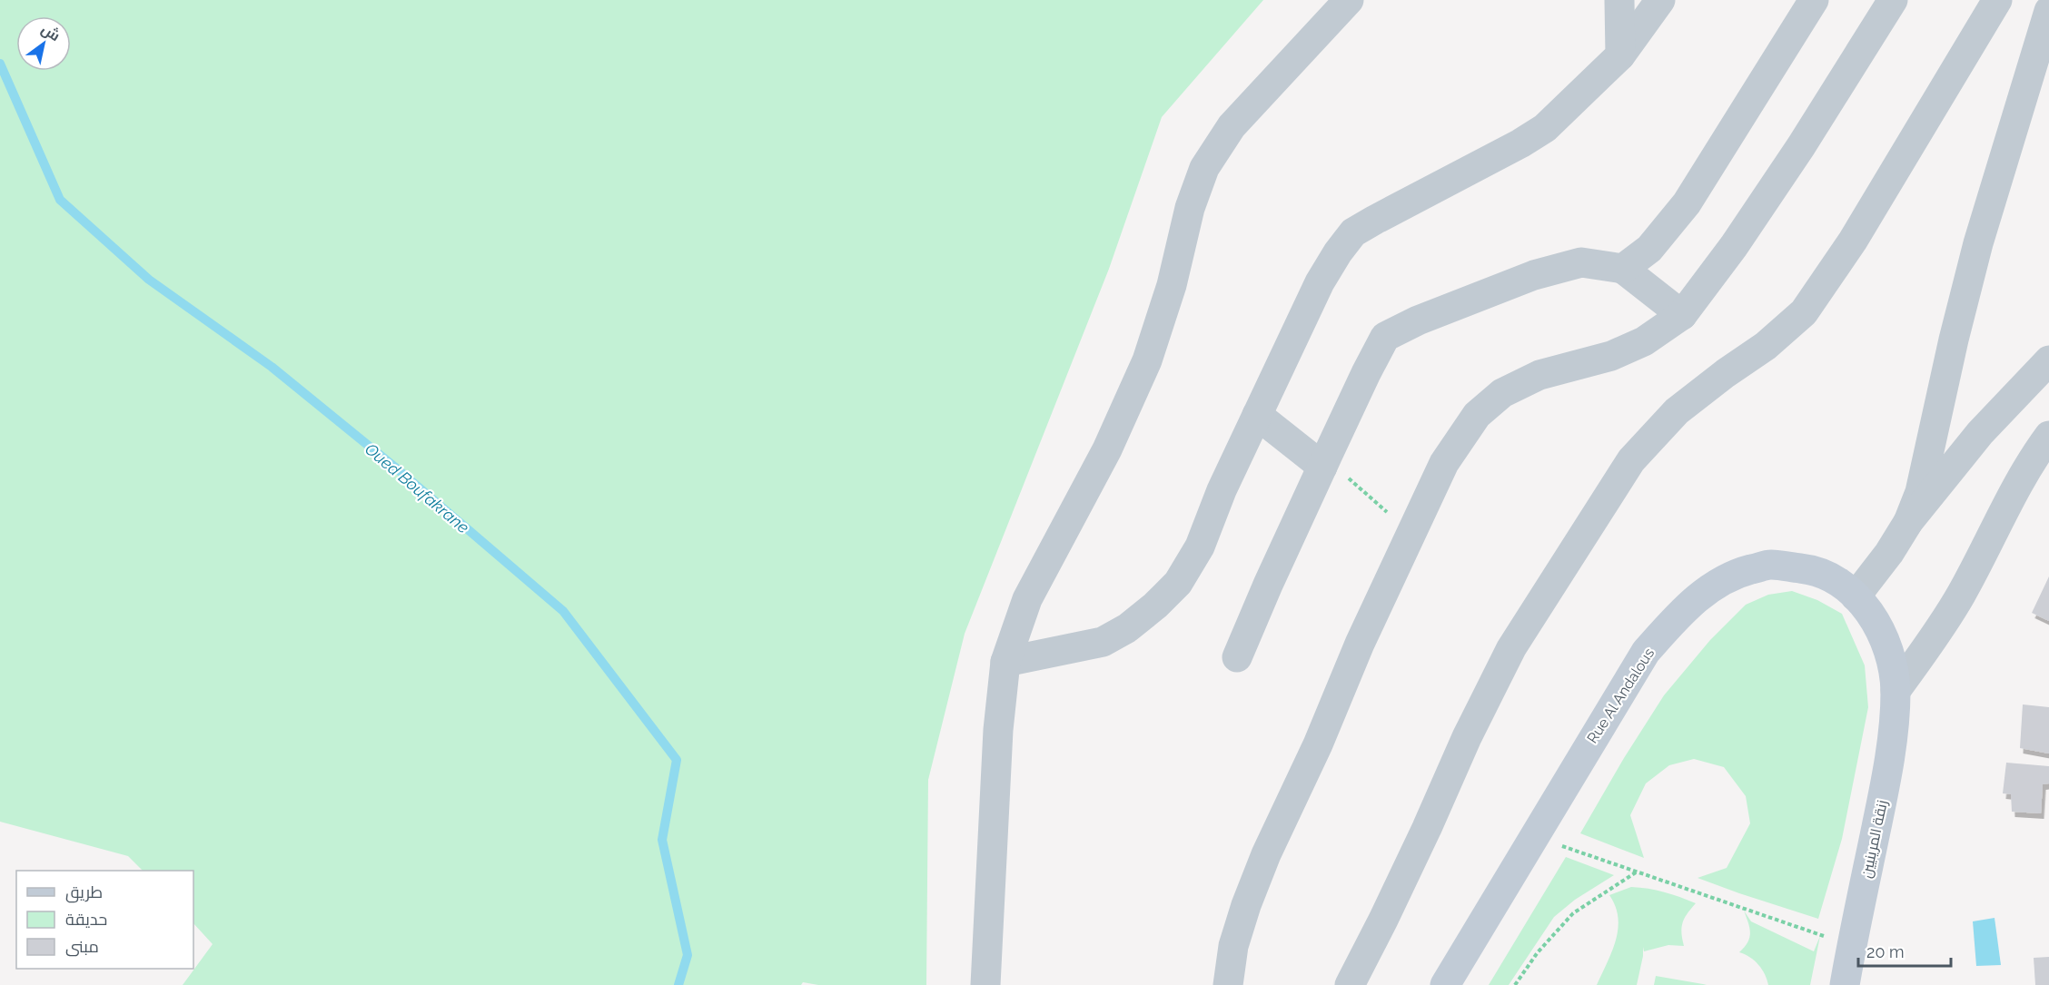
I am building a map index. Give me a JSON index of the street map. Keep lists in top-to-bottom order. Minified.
{"streets":{"street":["Rue Al Andalous","زنقة المرينيين"]},"crossings":[["Rue Al Andalous","زنقة المرينيين"]],"water":["Oued Boufakrane"],"legend":["طريق","حديقة","مبنى"],"scale_bar":"20 m","north":"top right"}
